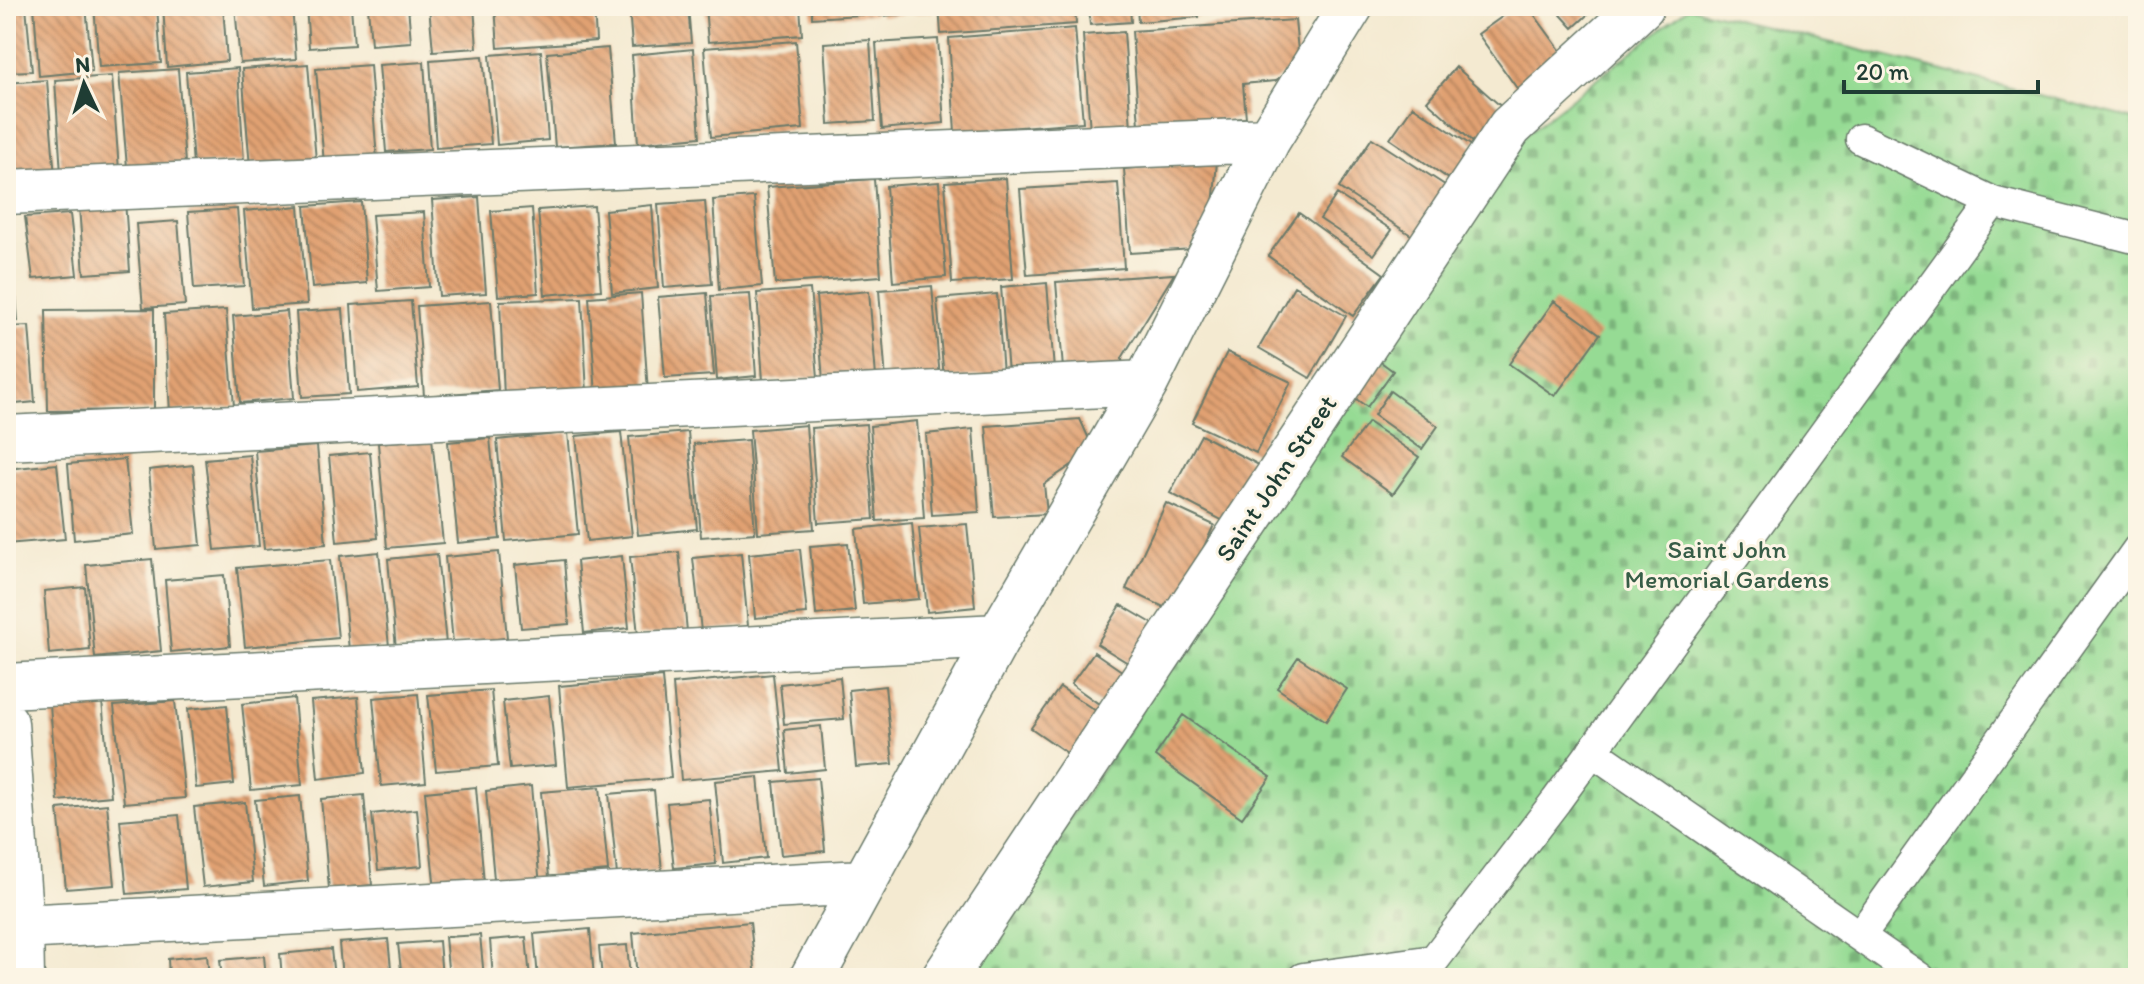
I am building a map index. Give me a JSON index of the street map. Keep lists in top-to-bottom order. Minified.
{"streets":{"street":["Saint John Street"]},"parks":["Saint John Memorial Gardens"],"scale_bar":"20 m","north":"top"}
